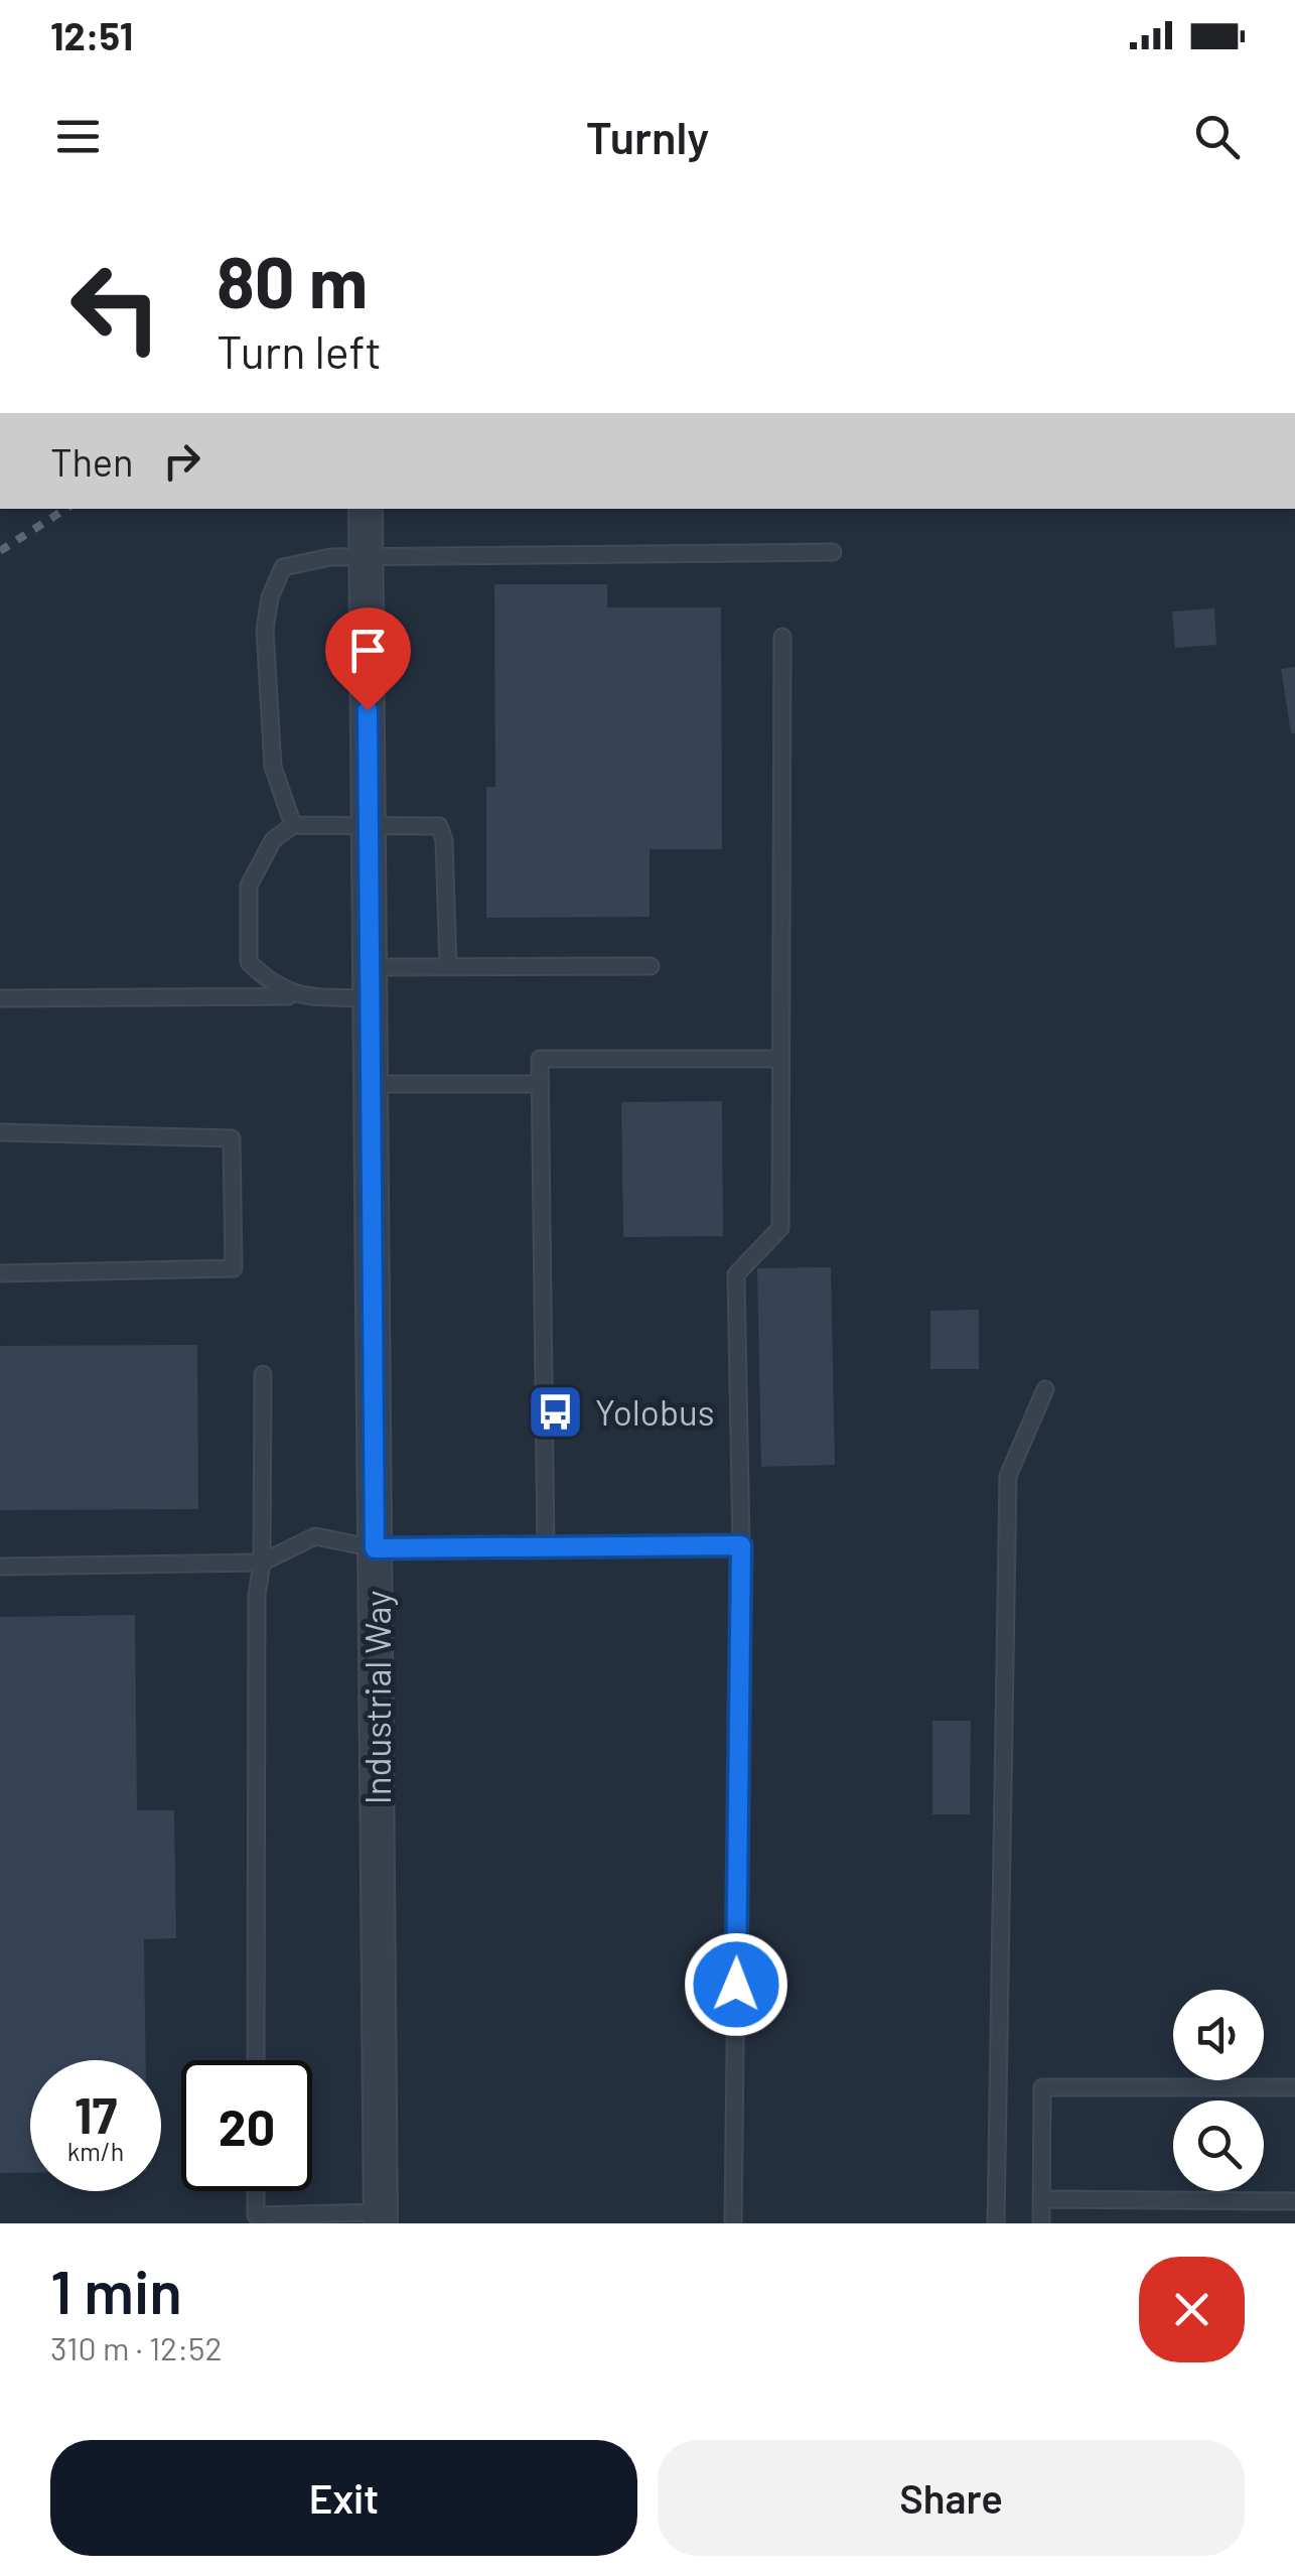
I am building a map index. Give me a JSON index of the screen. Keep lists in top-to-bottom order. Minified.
{"streets":{"street":["Industrial Way"]},"places":{"bus stop":["Yolobus"]},"page":{"status":"12:51","header":"Turnly","turn":["80 m","Turn left"],"then":"Then","speed":"17 km/h","limit":"20","heading":["1 min","310 m · 12:52"],"buttons":["Exit","Share"]}}
